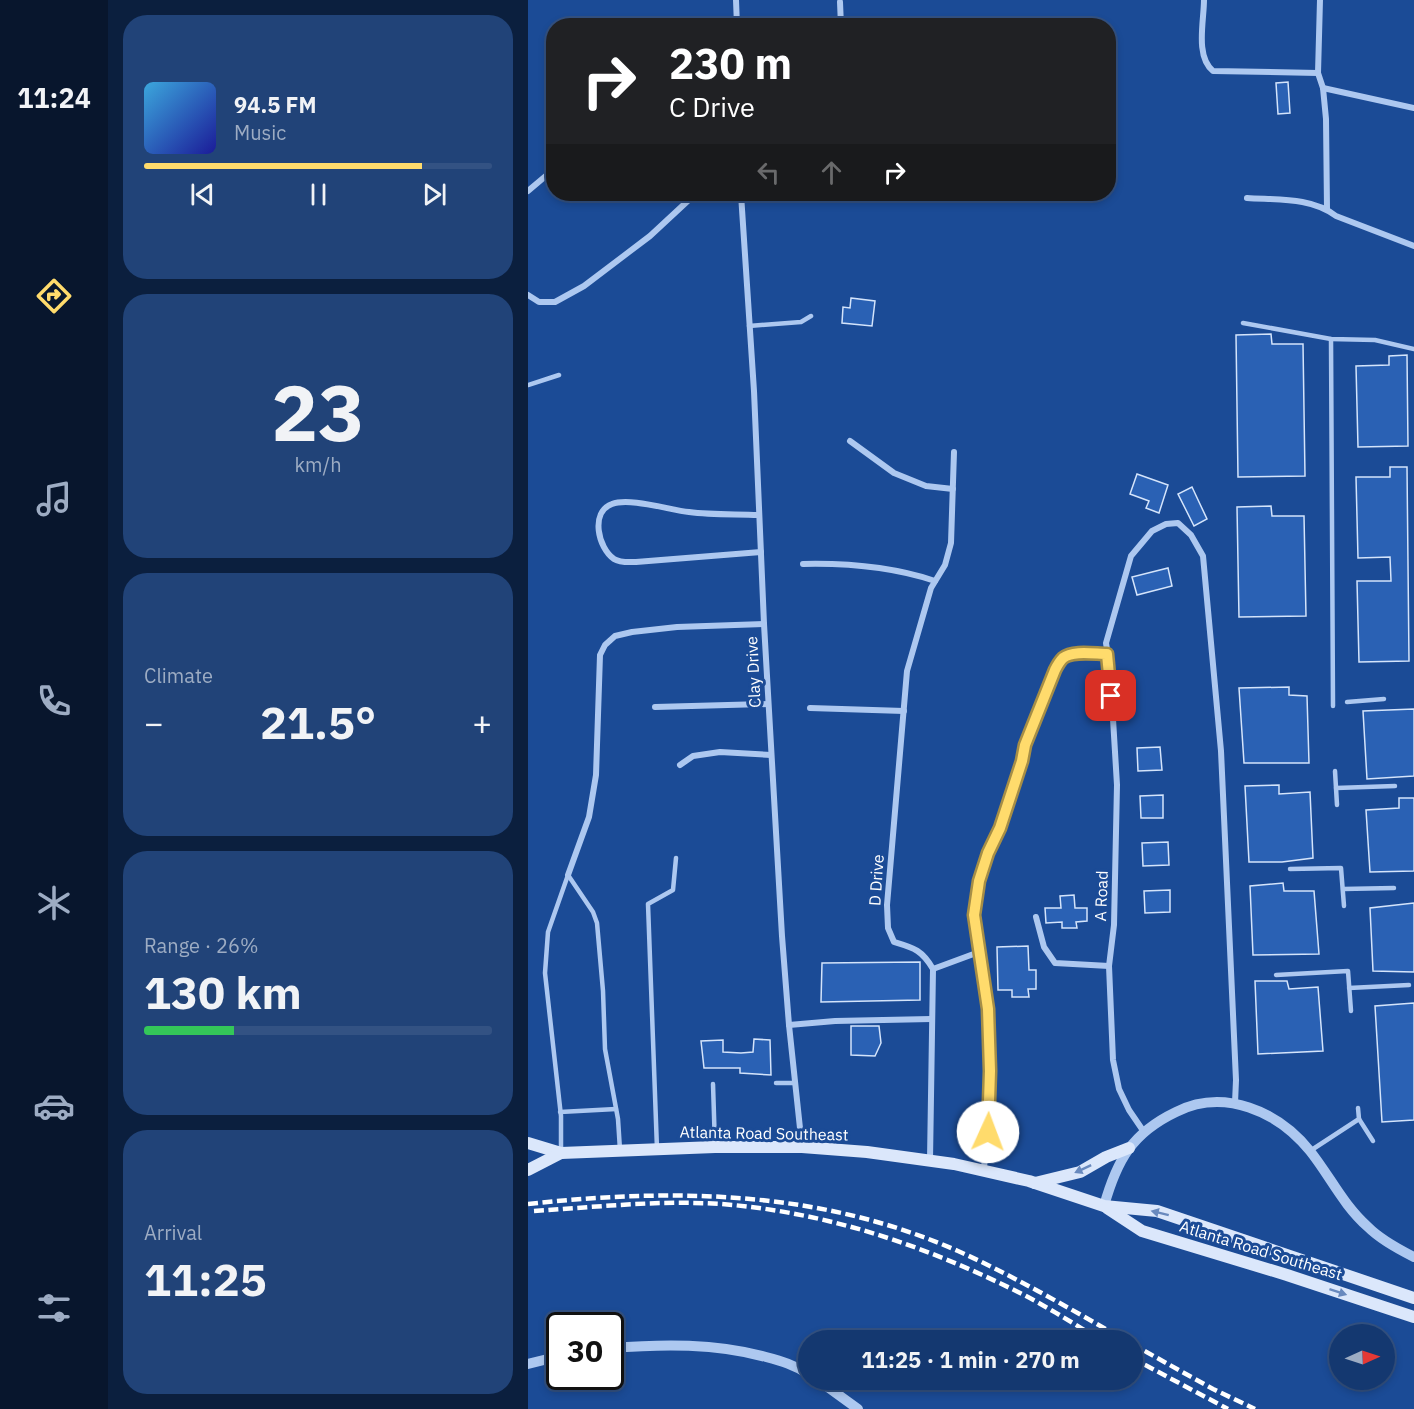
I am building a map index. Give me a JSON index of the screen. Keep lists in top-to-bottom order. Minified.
{"streets":{"main road":["Atlanta Road Southeast"],"street":["Clay Drive","D Drive","A Road"]},"crossings":[["Clay Drive","Atlanta Road Southeast"]],"north":"right","page":{"tabs":"11:24","turn":["230 m","C Drive"],"song":["94.5 FM","Music"],"tile":[["23","km/h"],"Climate",["Range · 26%","130 km"],["Arrival","11:25"]],"heat":["−","21.5°","+"],"limit":"30","trip":"11:25 · 1 min · 270 m"}}
